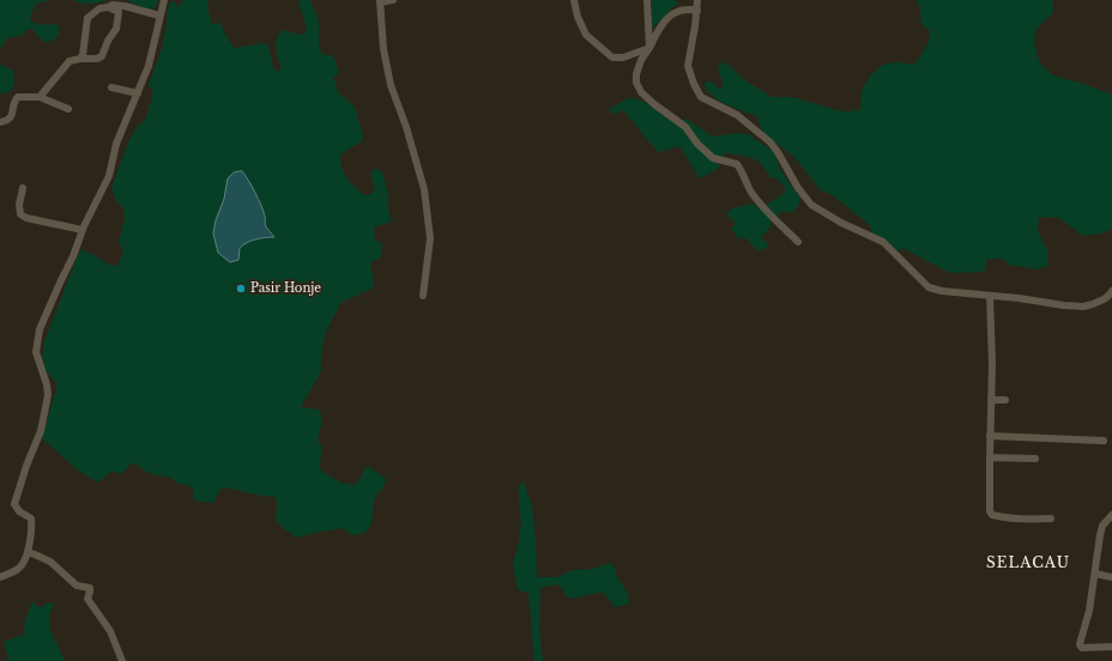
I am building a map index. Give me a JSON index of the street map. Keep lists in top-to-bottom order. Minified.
{"districts":["SELACAU"],"places":["Pasir Honje"]}
